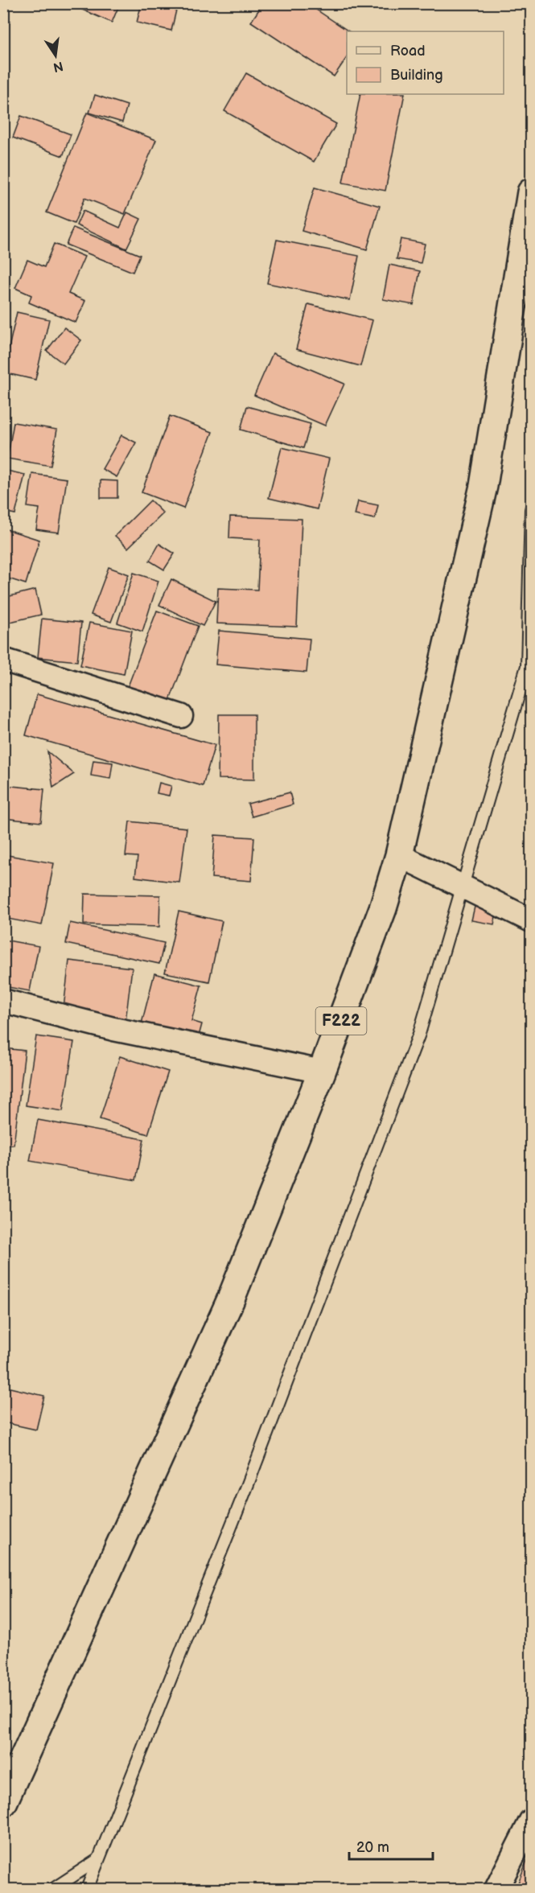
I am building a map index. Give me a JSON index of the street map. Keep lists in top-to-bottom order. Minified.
{"streets":{"main road":["F222"]},"legend":["Road","Building"],"scale_bar":"20 m","north":"bottom"}
